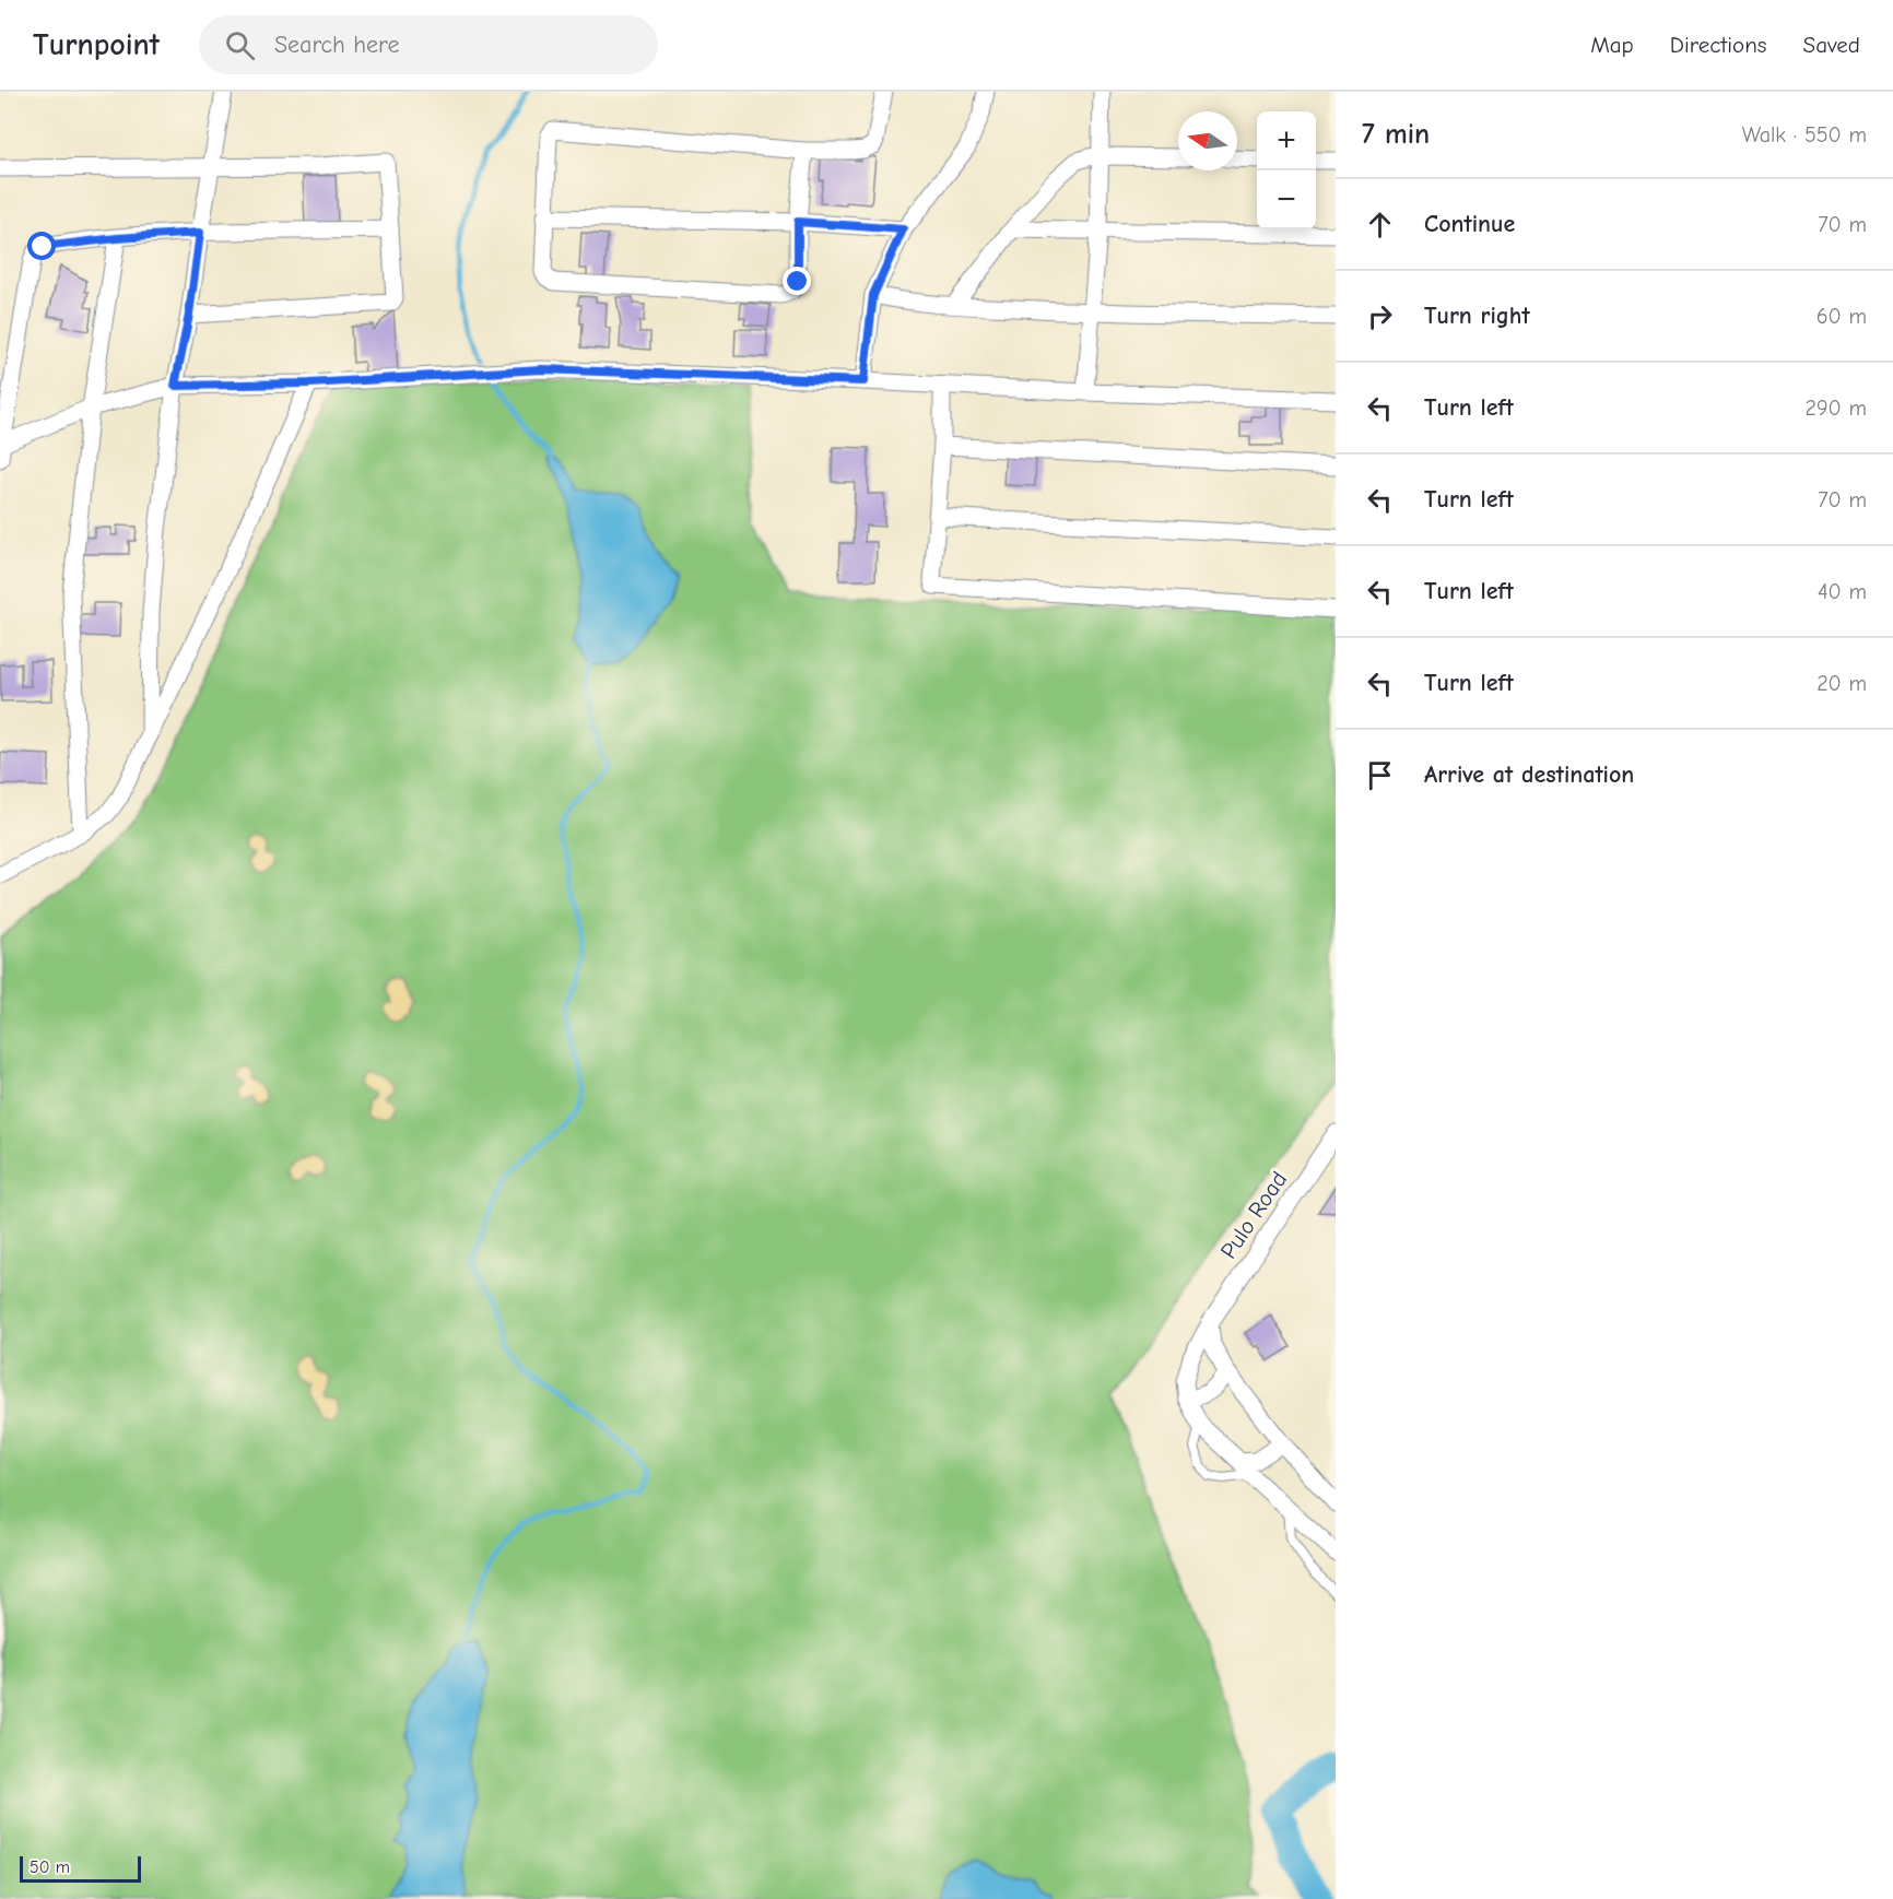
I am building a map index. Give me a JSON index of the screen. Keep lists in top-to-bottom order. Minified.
{"streets":{"street":["Pulo Road"]},"scale_bar":"50 m","north":"left","page":{"header":"Turnpoint","search":"Search here","nav":["Map","Directions","Saved"],"heading":["7 min","Walk · 550 m"],"map_buttons":["+","−"],"list":[["Continue","70 m"],["Turn right","60 m"],["Turn left","290 m"],["Turn left","70 m"],["Turn left","40 m"],["Turn left","20 m"],"Arrive at destination"],"scale":"50 m"}}
